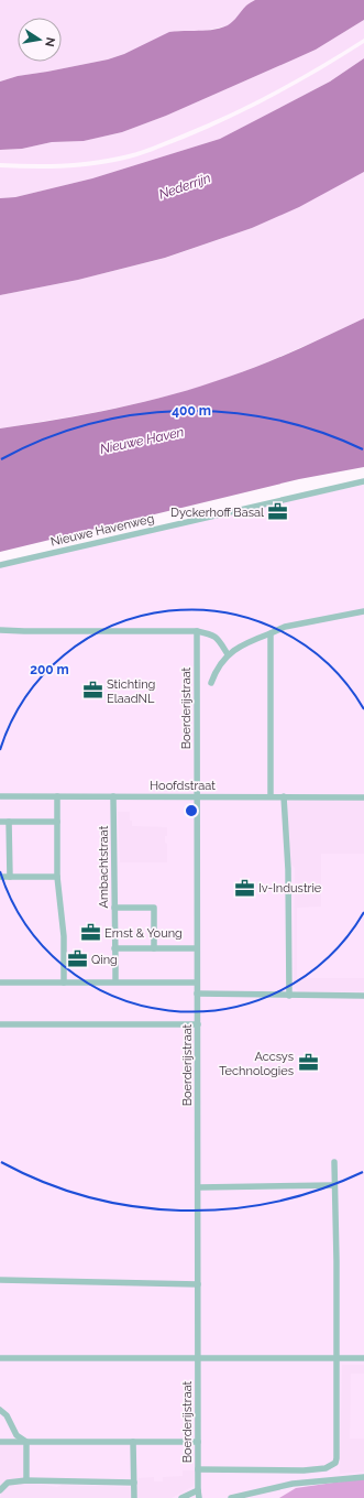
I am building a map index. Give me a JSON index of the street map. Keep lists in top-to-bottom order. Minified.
{"streets":{"street":["Nieuwe Havenweg","Boerderijstraat","Hoofdstraat","Ambachtstraat"]},"crossings":[["Boerderijstraat","Hoofdstraat"],["Hoofdstraat","Ambachtstraat"]],"water":["Nederrijn","Nieuwe Haven"],"places":{"office":["Dyckerhoff Basal","Stichting ElaadNL","Iv-Industrie","Ernst & Young","Qing","Accsys Technologies"]},"north":"right","rings":["400 m","200 m"]}
